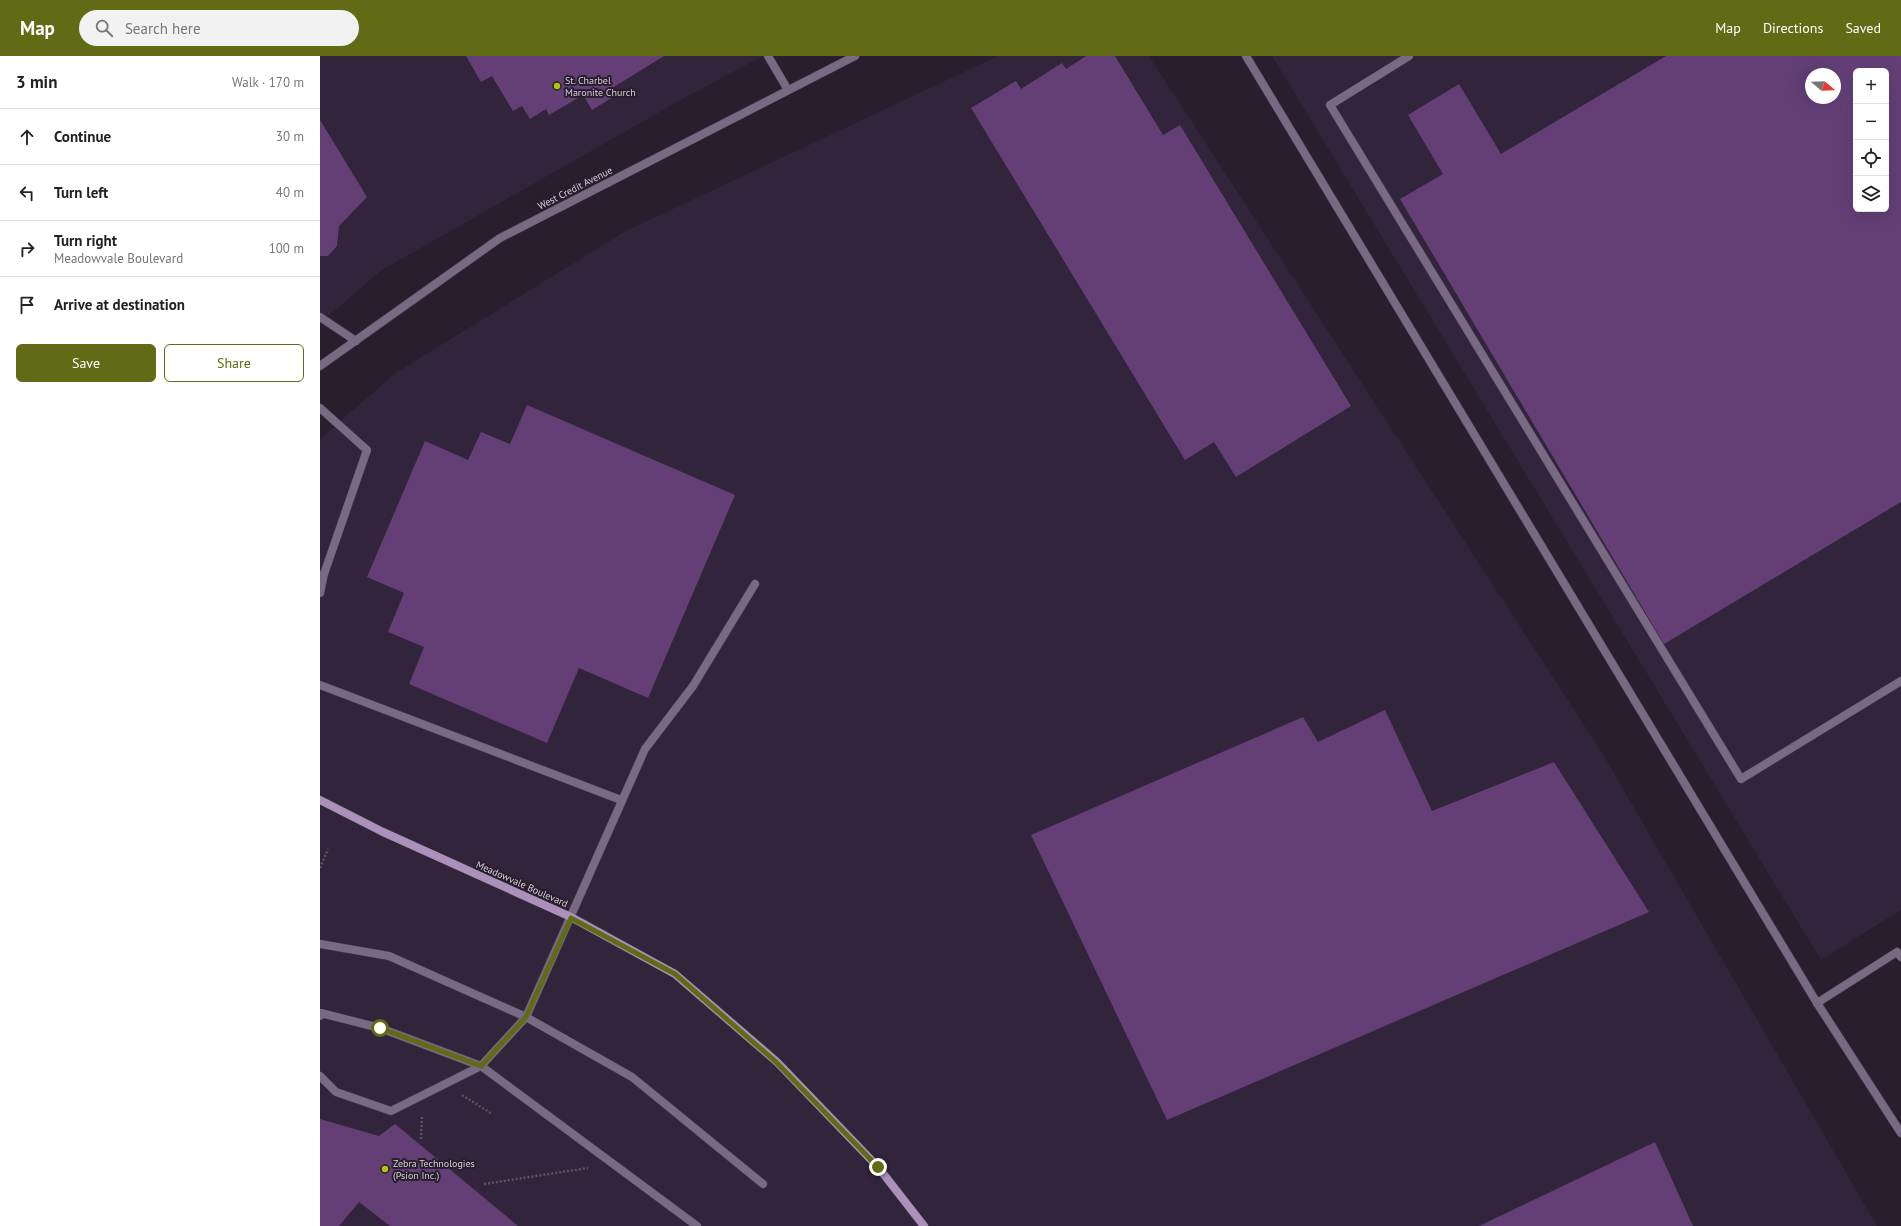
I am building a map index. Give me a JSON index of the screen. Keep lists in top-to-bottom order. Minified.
{"streets":{"main road":["Meadowvale Boulevard"],"street":["West Credit Avenue"]},"places":["St. Charbel Maronite Church","Zebra Technologies (Psion Inc.)"],"north":"right","page":{"header":"Map","search":"Search here","nav":["Map","Directions","Saved"],"heading":["3 min","Walk · 170 m"],"map_buttons":["+","−"],"list":[["Continue","30 m"],["Turn left","40 m"],["Turn right","Meadowvale Boulevard","100 m"],"Arrive at destination"],"buttons":["Save","Share"]}}
